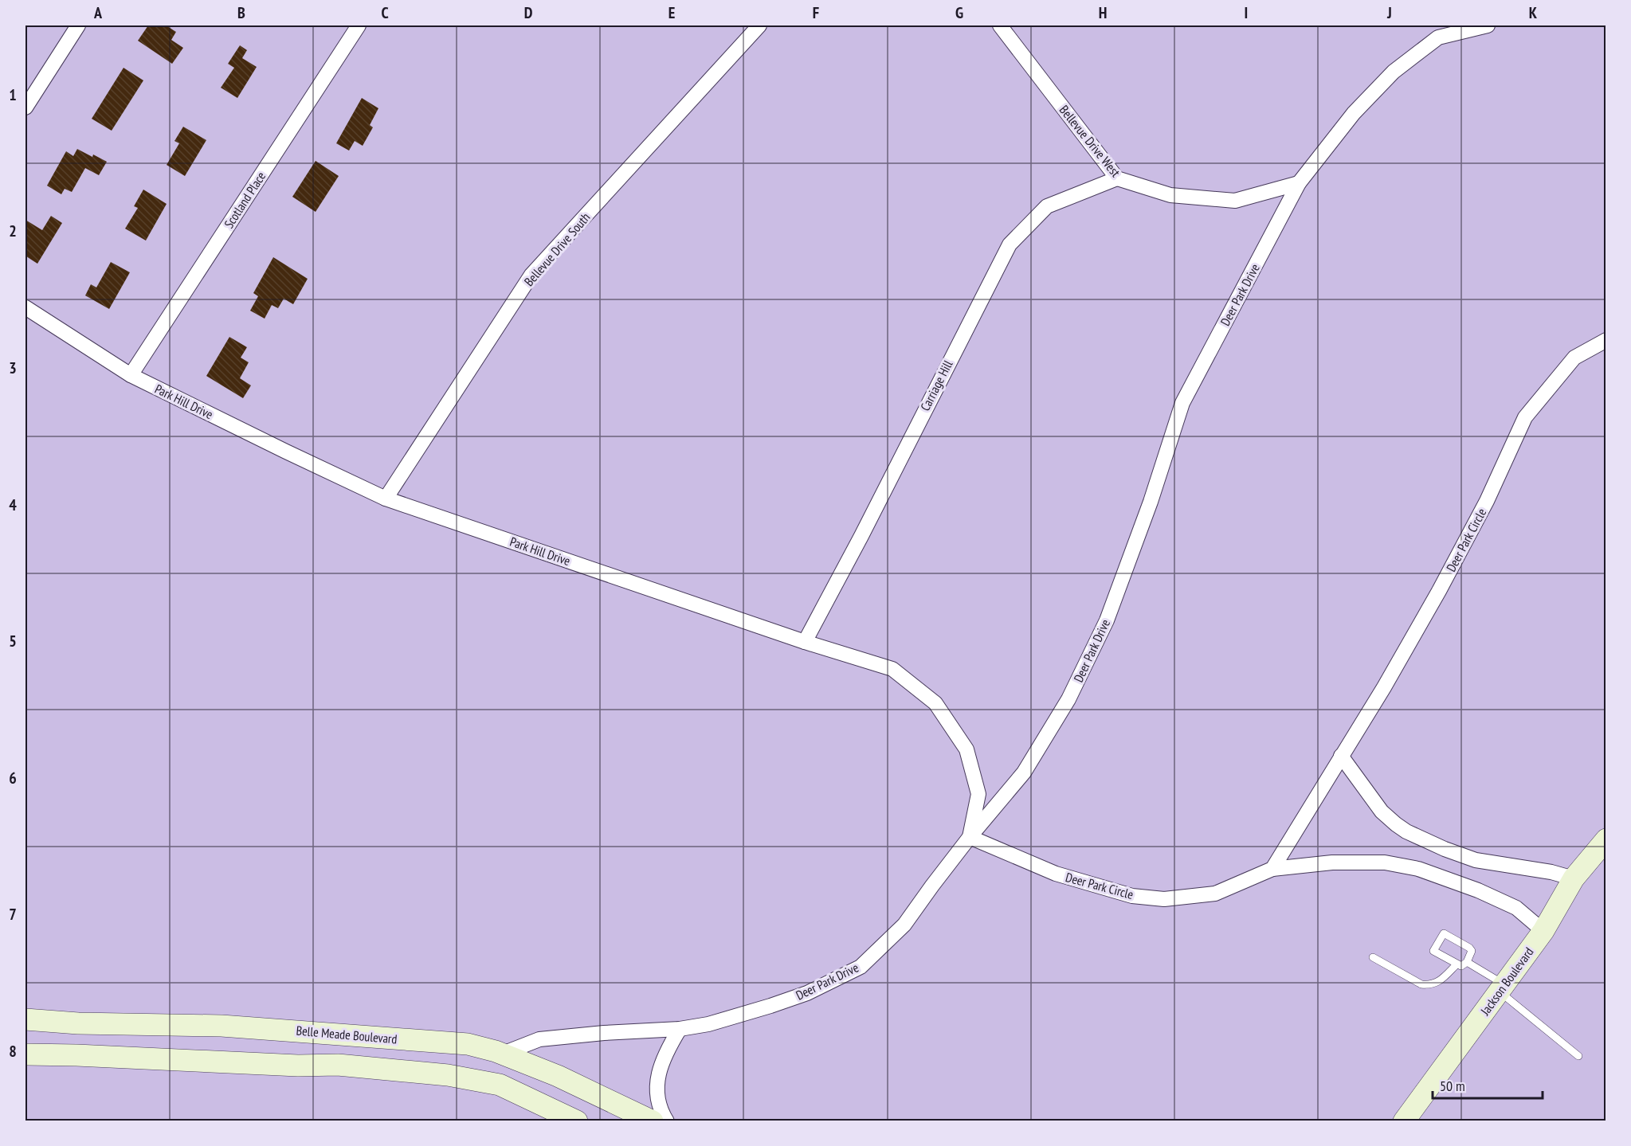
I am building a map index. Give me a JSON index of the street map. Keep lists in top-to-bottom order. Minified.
{"streets":{"main road":["Jackson Boulevard","Belle Meade Boulevard"],"street":["Bellevue Drive West","Scotland Place","Bellevue Drive South","Deer Park Drive","Carriage Hill","Park Hill Drive","Deer Park Circle"]},"crossings":[["Bellevue Drive West","Deer Park Drive"],["Bellevue Drive West","Carriage Hill"],["Scotland Place","Park Hill Drive"],["Bellevue Drive South","Park Hill Drive"],["Deer Park Drive","Park Hill Drive"],["Deer Park Drive","Deer Park Circle"],["Deer Park Drive","Belle Meade Boulevard"],["Carriage Hill","Park Hill Drive"],["Park Hill Drive","Deer Park Circle"]],"scale_bar":"50 m","grid":{"columns":["A","B","C","D","E","F","G","H","I","J","K"],"rows":["1","2","3","4","5","6","7","8"]}}
